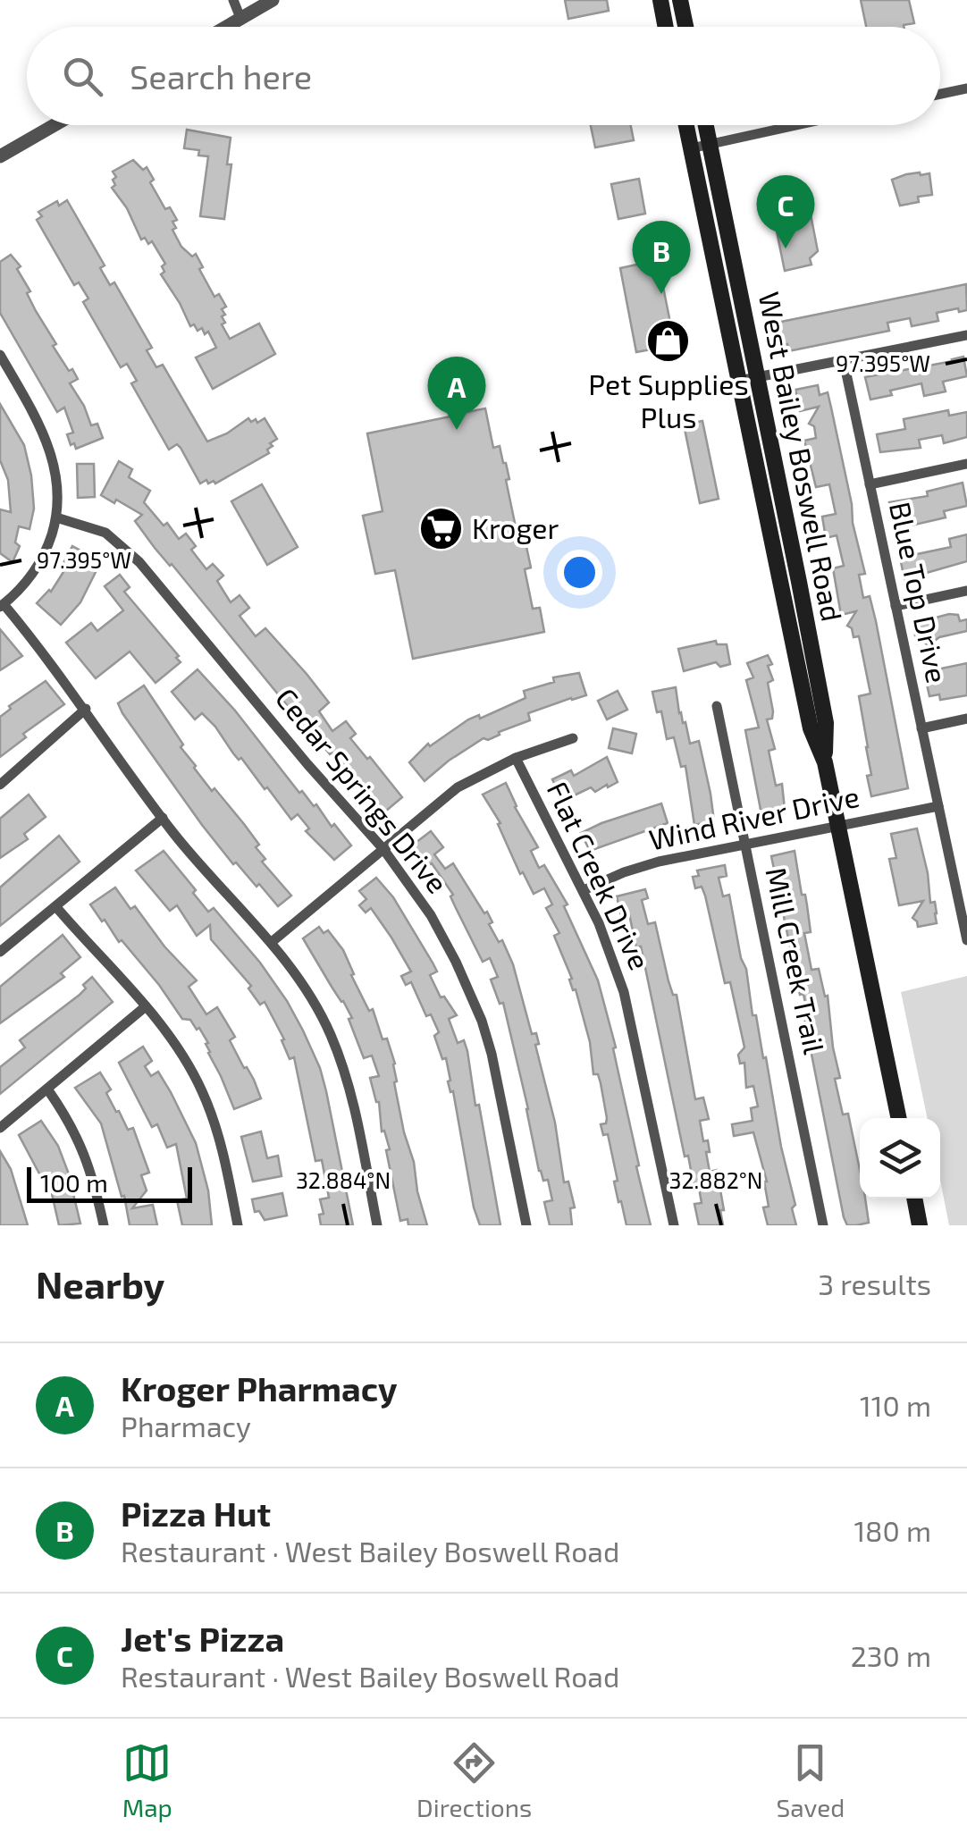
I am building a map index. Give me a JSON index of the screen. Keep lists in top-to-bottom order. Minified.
{"streets":{"main road":["West Bailey Boswell Road"],"street":["Blue Top Drive","Cedar Springs Drive","Wind River Drive","Flat Creek Drive","Mill Creek Trail"]},"crossings":[["West Bailey Boswell Road","Wind River Drive"],["Blue Top Drive","Wind River Drive"],["Wind River Drive","Flat Creek Drive"],["Wind River Drive","Mill Creek Trail"]],"places":{"shop":["Pet Supplies Plus"],"supermarket":["Kroger"]},"scale_bar":"100 m","page":{"search":"Search here","pins":["C","B","A"],"scale":"100 m","heading":["Nearby","3 results"],"list":[{"mark":"A","name":"Kroger Pharmacy","note":"Pharmacy","value":"110 m"},{"mark":"B","name":"Pizza Hut","note":"Restaurant · West Bailey Boswell Road","value":"180 m"},{"mark":"C","name":"Jet's Pizza","note":"Restaurant · West Bailey Boswell Road","value":"230 m"}],"nav":["Map","Directions","Saved"]},"coordinates":["97.395°W","32.884°N","32.882°N"]}
